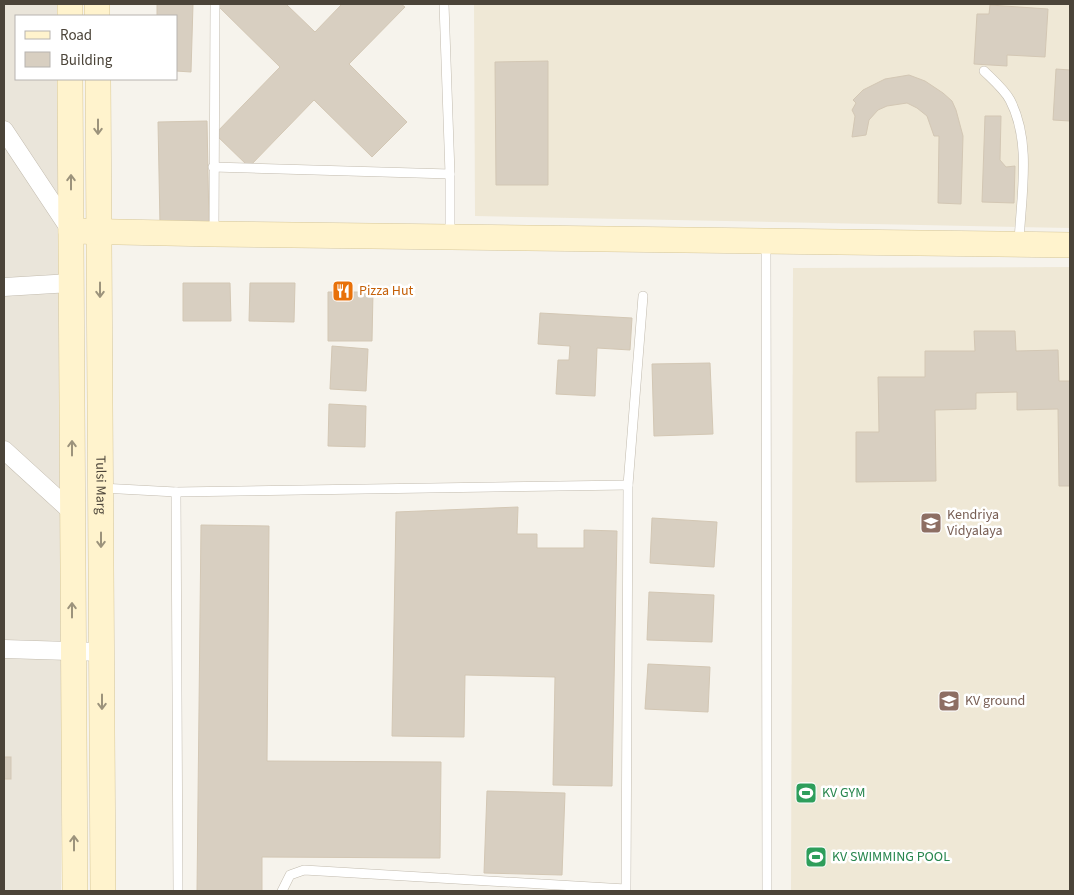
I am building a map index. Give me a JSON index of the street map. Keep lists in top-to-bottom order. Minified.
{"streets":{"street":["Tulsi Marg"]},"places":{"restaurant":["Pizza Hut"],"school or university":["Kendriya Vidyalaya","KV ground"],"sports":["KV GYM","KV SWIMMING POOL"]},"legend":["Road","Building"]}
